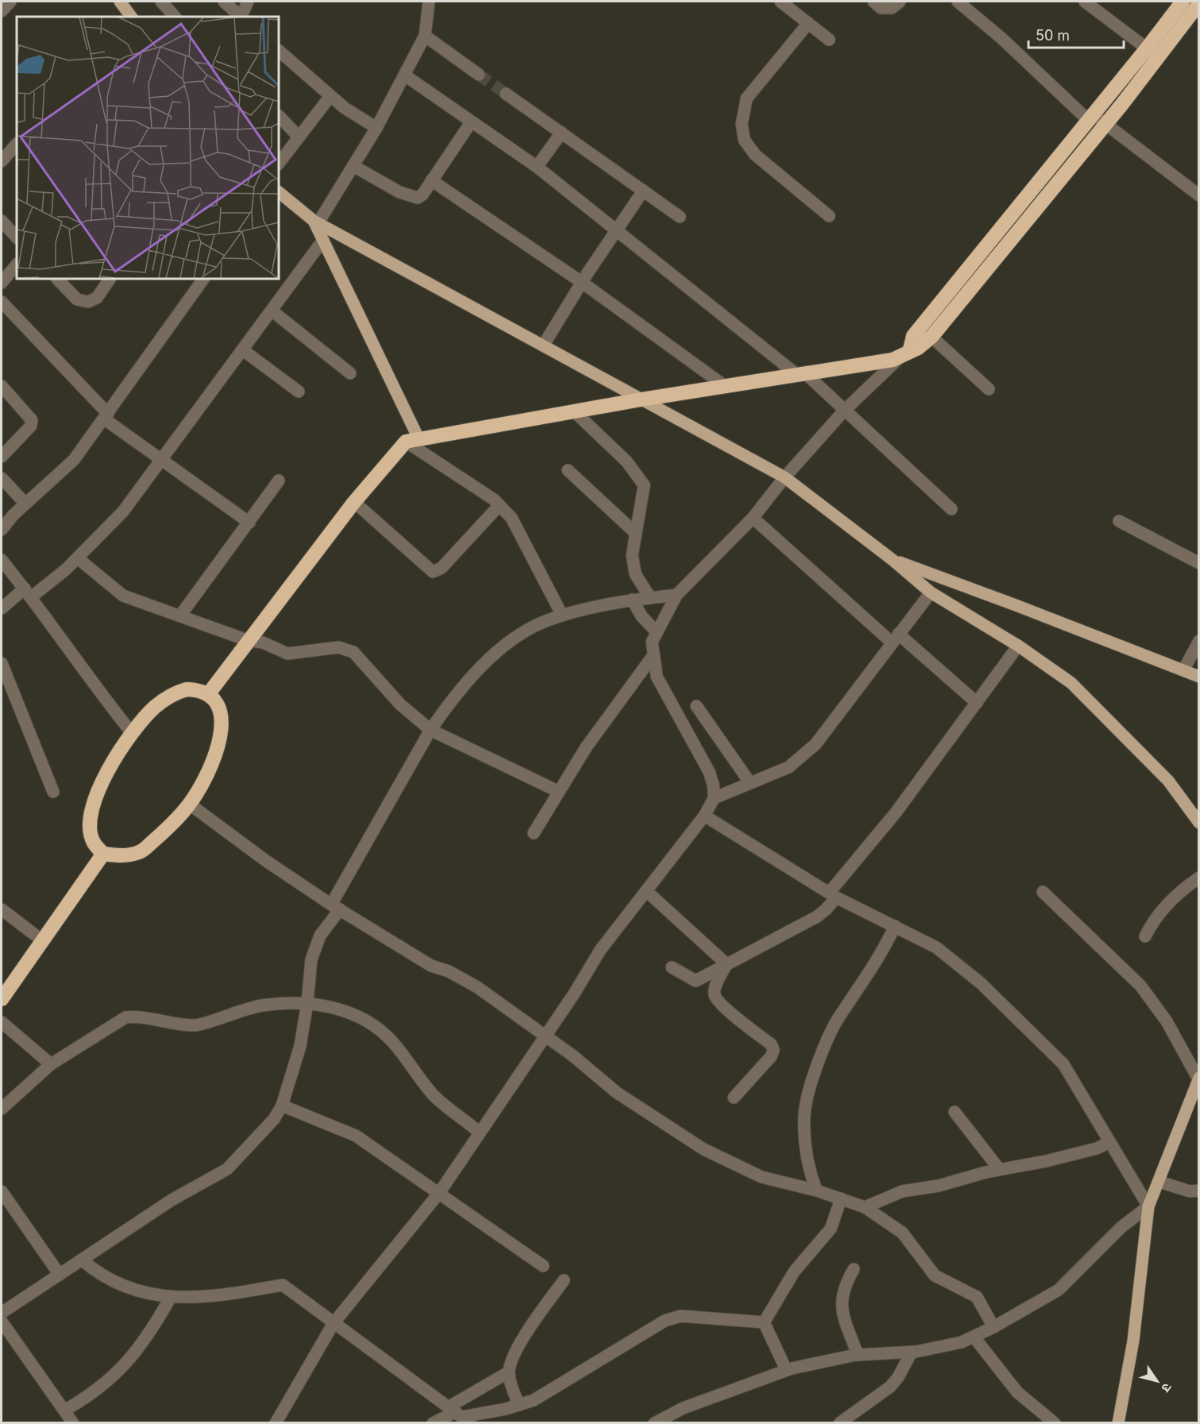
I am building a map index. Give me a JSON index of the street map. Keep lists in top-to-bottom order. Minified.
{"scale_bar":"50 m","north":"bottom right"}
